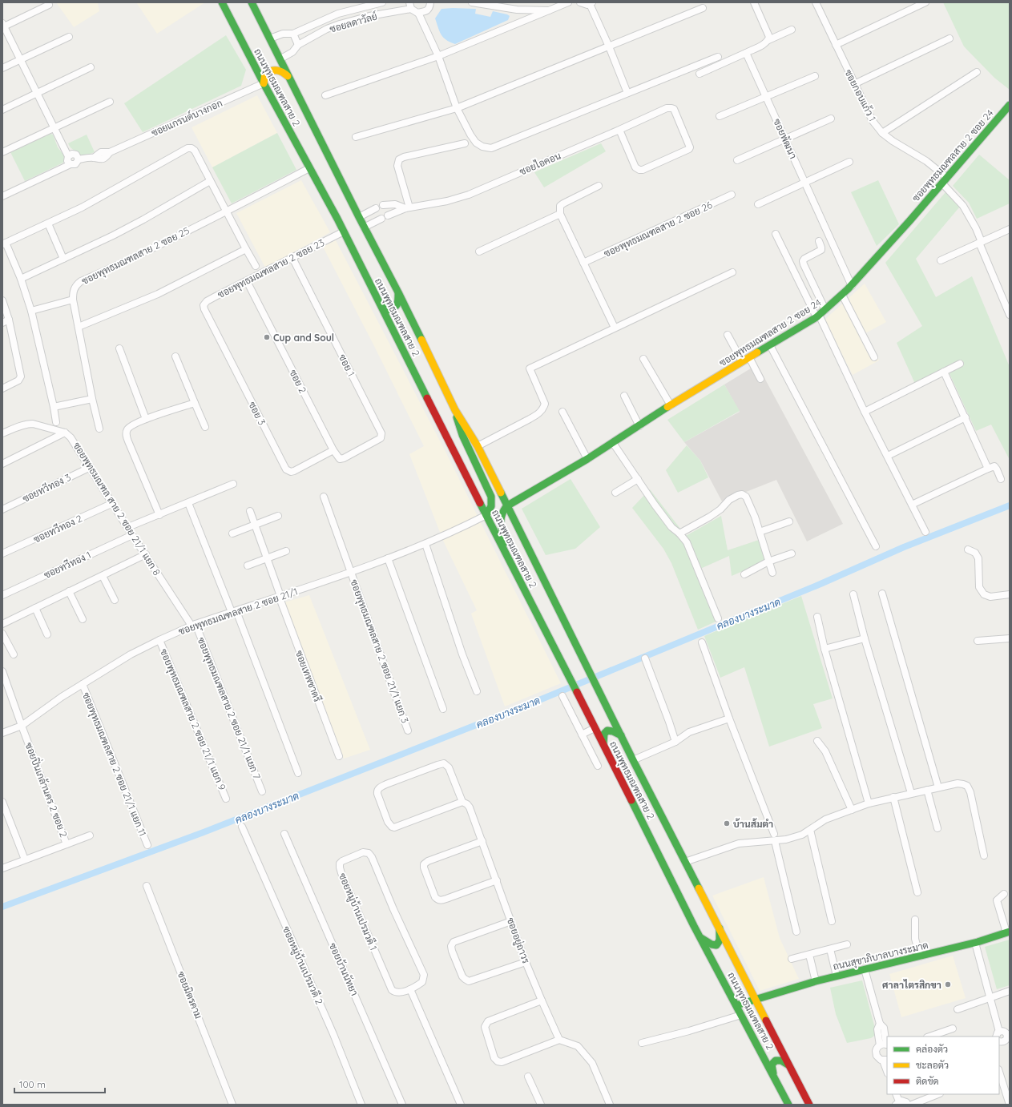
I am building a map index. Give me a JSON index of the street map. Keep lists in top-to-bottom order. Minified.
{"streets":{"main road":["ถนนพุทธมณฑลสาย 2","ซอยพุทธมณฑลสาย 2 ซอย 24","ถนนสุขาภิบาลบางระมาด"],"street":["ซอยลดาวัลย์","ซอยกอบแก้ว 1","ซอยแกรนด์บางกอก","ซอยพัฒนา","ซอยไอคอน","ซอยพุทธมณฑลสาย 2 ซอย 26","ซอยพุทธมณฑลสาย 2 ซอย 25","ซอยพุทธมณฑลสาย 2 ซอย 23","ซอย 1","ซอย 2","ซอย 3","ซอยทวีทอง 3","ซอยพุทธมณฑล สาย 2 ซอย 21/1 แยก 8","ซอยทวีทอง 2","ซอยทวีทอง 1","ซอยพุทธมณฑลสาย 2 ซอย 21/1","ซอยพุทธมณฑลสาย 2 ซอย 21/1 แยก 3","ซอยเทพชาตรี","ซอยพุทธมณฑลสาย 2 ซอย 21/1 แยก 7","ซอยพุทธมณฑลสาย 2 ซอย 21/1 แยก 9","ซอยพุทธมณฑลสาย 2 ซอย 21/1 แยก 11","ซอยปิ่นเกล้านคร 2 ซอย 2","ซอยหมู่บ้านเปรมวดี 1","ซอยอยู่ถาวร","ซอยหมู่บ้านเปรมวดี 2","ซอยบ้านนัทยา","ซอยมิตรคาม"]},"crossings":[["ซอยลดาวัลย์","ถนนพุทธมณฑลสาย 2"],["ถนนพุทธมณฑลสาย 2","ซอยแกรนด์บางกอก"],["ถนนพุทธมณฑลสาย 2","ซอยพุทธมณฑลสาย 2 ซอย 24"],["ถนนพุทธมณฑลสาย 2","ซอยพุทธมณฑลสาย 2 ซอย 25"],["ถนนพุทธมณฑลสาย 2","ซอยพุทธมณฑลสาย 2 ซอย 23"],["ถนนพุทธมณฑลสาย 2","ซอยพุทธมณฑลสาย 2 ซอย 21/1"],["ถนนพุทธมณฑลสาย 2","ถนนสุขาภิบาลบางระมาด"],["ซอยกอบแก้ว 1","ซอยพุทธมณฑลสาย 2 ซอย 24"],["ซอยพัฒนา","ซอยพุทธมณฑลสาย 2 ซอย 24"],["ซอยพุทธมณฑลสาย 2 ซอย 23","ซอย 1"],["ซอยพุทธมณฑลสาย 2 ซอย 23","ซอย 2"],["ซอยพุทธมณฑลสาย 2 ซอย 23","ซอย 3"],["ซอย 1","ซอย 2"],["ซอย 1","ซอย 3"],["ซอย 2","ซอย 3"],["ซอยทวีทอง 3","ซอยพุทธมณฑล สาย 2 ซอย 21/1 แยก 8"],["ซอยพุทธมณฑล สาย 2 ซอย 21/1 แยก 8","ซอยทวีทอง 2"],["ซอยพุทธมณฑล สาย 2 ซอย 21/1 แยก 8","ซอยทวีทอง 1"],["ซอยพุทธมณฑล สาย 2 ซอย 21/1 แยก 8","ซอยพุทธมณฑลสาย 2 ซอย 21/1"],["ซอยพุทธมณฑล สาย 2 ซอย 21/1 แยก 8","ซอยพุทธมณฑลสาย 2 ซอย 21/1 แยก 7"],["ซอยพุทธมณฑลสาย 2 ซอย 21/1","ซอยพุทธมณฑลสาย 2 ซอย 21/1 แยก 3"],["ซอยพุทธมณฑลสาย 2 ซอย 21/1","ซอยเทพชาตรี"],["ซอยพุทธมณฑลสาย 2 ซอย 21/1","ซอยพุทธมณฑลสาย 2 ซอย 21/1 แยก 7"],["ซอยพุทธมณฑลสาย 2 ซอย 21/1","ซอยพุทธมณฑลสาย 2 ซอย 21/1 แยก 9"],["ซอยพุทธมณฑลสาย 2 ซอย 21/1","ซอยพุทธมณฑลสาย 2 ซอย 21/1 แยก 11"],["ซอยพุทธมณฑลสาย 2 ซอย 21/1","ซอยปิ่นเกล้านคร 2 ซอย 2"]],"water":["คลองบางระมาด"],"places":["Cup and Soul","บ้านส้มตำ","ศาลาไตรสิกขา"],"legend":["คล่องตัว","ชะลอตัว","ติดขัด"],"scale_bar":"100 m"}
